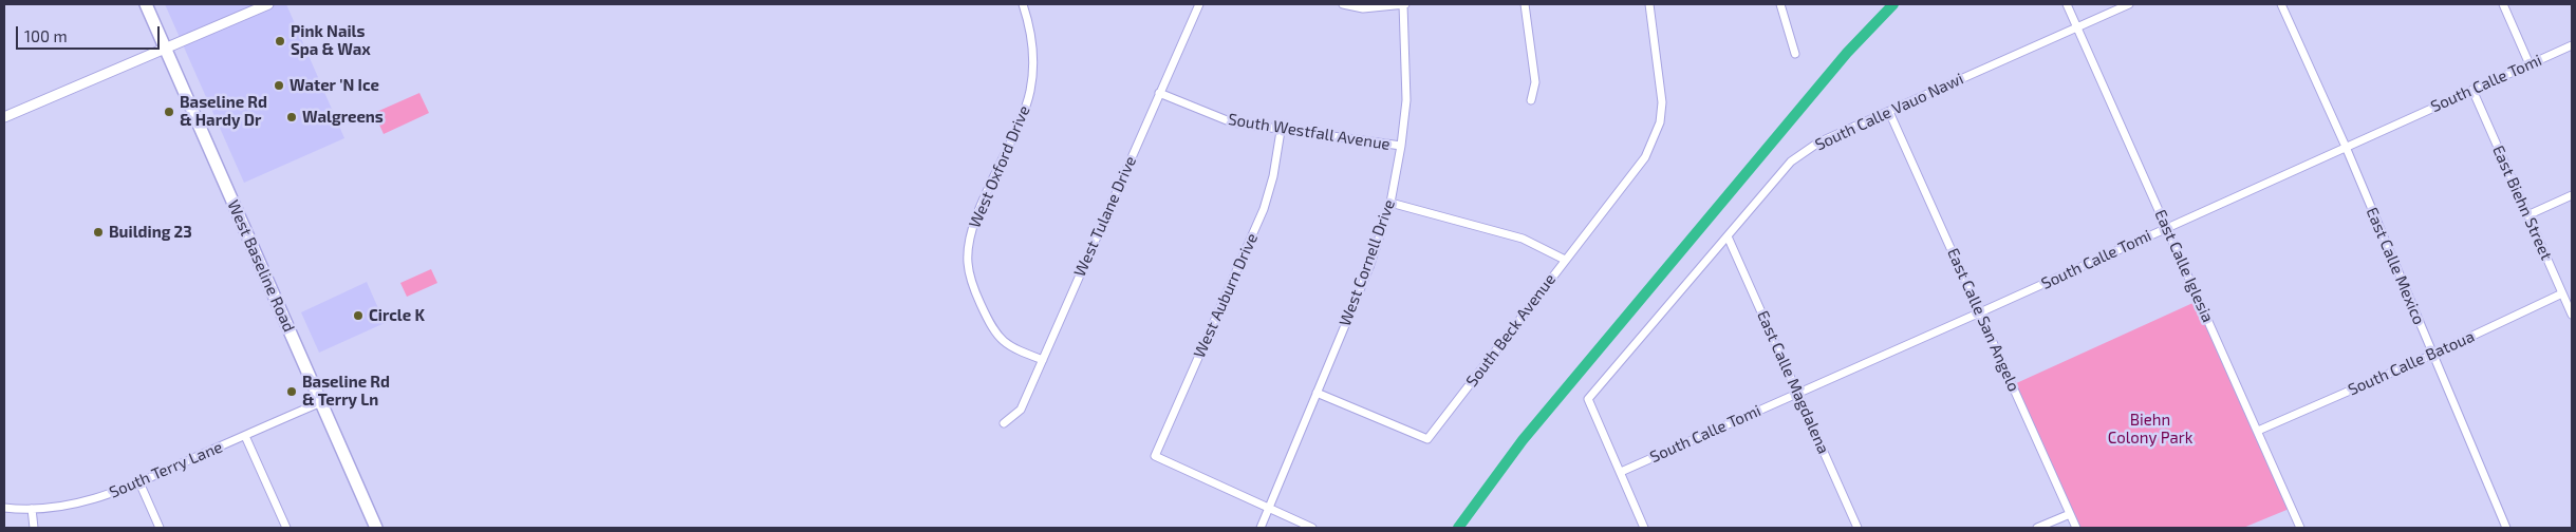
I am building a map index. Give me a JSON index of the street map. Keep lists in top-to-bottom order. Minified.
{"streets":{"main road":["West Baseline Road"],"street":["South Calle Tomi","South Calle Vauo Nawi","South Westfall Avenue","West Oxford Drive","East Biehn Street","West Tulane Drive","West Cornell Drive","East Calle Iglesia","East Calle Mexico","West Auburn Drive","East Calle San Angelo","South Beck Avenue","South Calle Batoua","East Calle Magdalena","South Terry Lane"]},"crossings":[["South Calle Tomi","South Calle Vauo Nawi"],["South Calle Tomi","East Biehn Street"],["South Calle Tomi","East Calle Iglesia"],["South Calle Tomi","East Calle Mexico"],["South Calle Tomi","East Calle San Angelo"],["South Calle Tomi","East Calle Magdalena"],["South Calle Vauo Nawi","East Calle Iglesia"],["South Calle Vauo Nawi","East Calle San Angelo"],["South Calle Vauo Nawi","East Calle Magdalena"],["South Westfall Avenue","West Tulane Drive"],["South Westfall Avenue","West Cornell Drive"],["South Westfall Avenue","West Auburn Drive"],["West Oxford Drive","West Tulane Drive"],["East Biehn Street","South Calle Batoua"],["West Cornell Drive","West Auburn Drive"],["West Cornell Drive","South Beck Avenue"],["West Baseline Road","South Terry Lane"],["East Calle Iglesia","South Calle Batoua"],["East Calle Mexico","South Calle Batoua"]],"parks":["Biehn Colony Park"],"places":["Pink Nails Spa & Wax","Water 'N Ice","Baseline Rd & Hardy Dr","Walgreens","Building 23","Circle K","Baseline Rd & Terry Ln"],"scale_bar":"100 m"}
